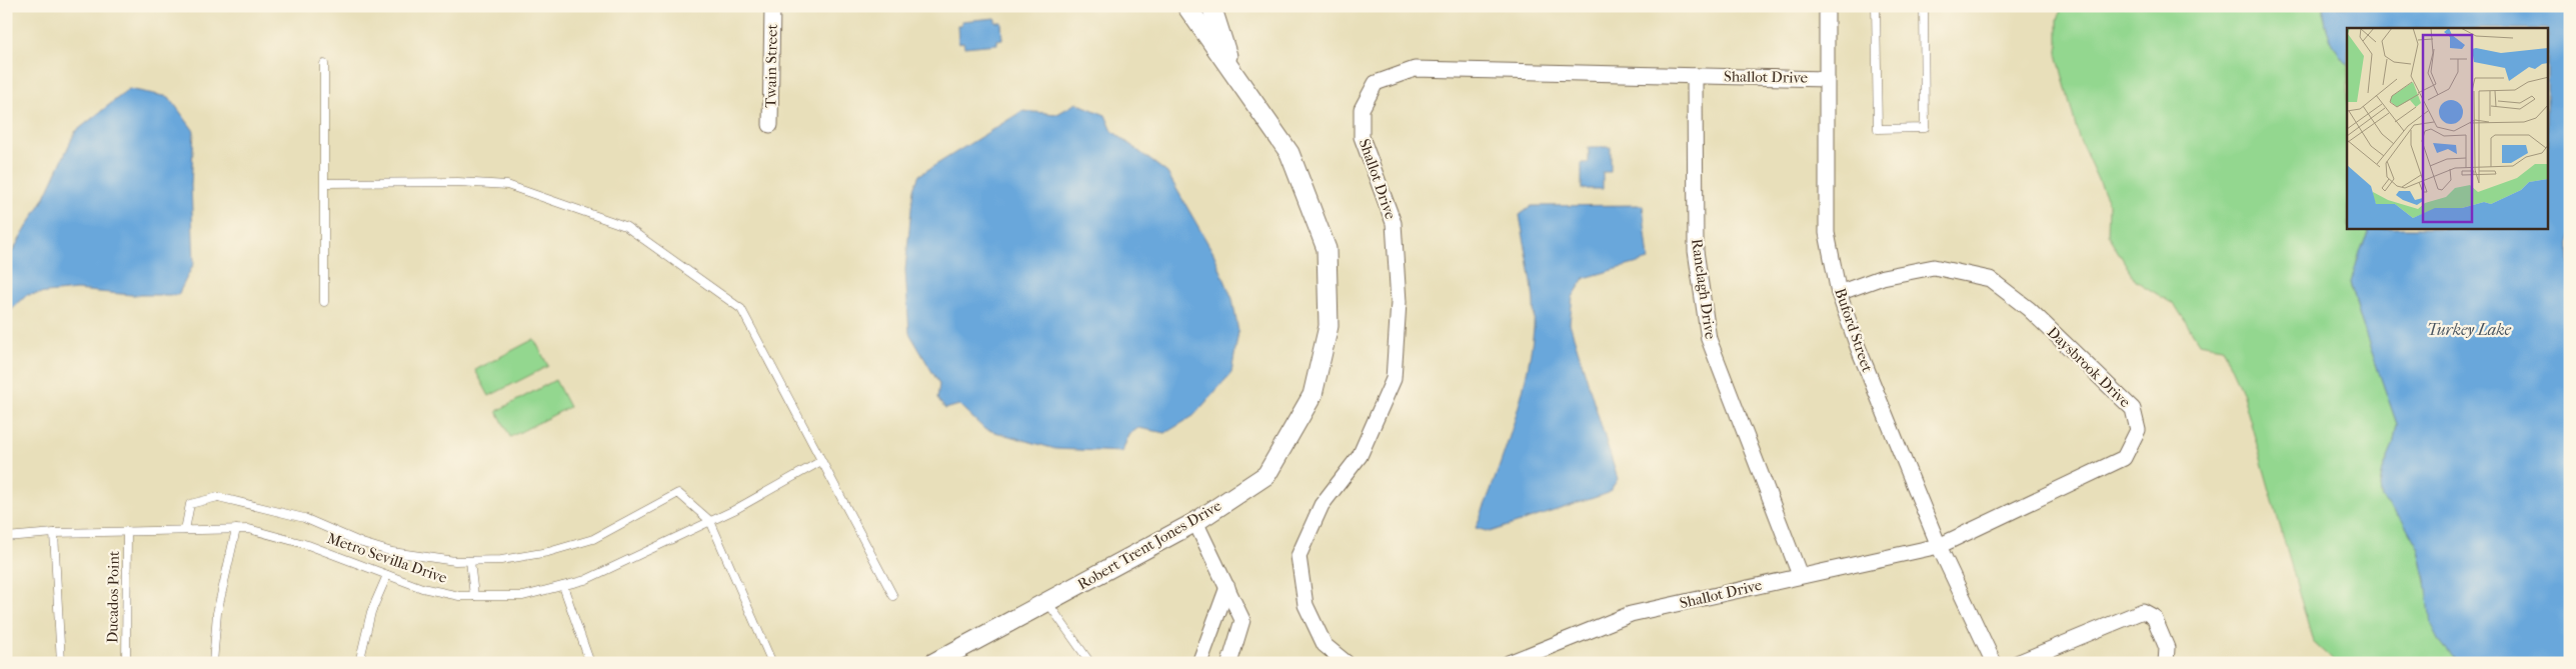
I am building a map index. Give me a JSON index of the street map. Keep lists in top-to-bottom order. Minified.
{"streets":{"street":["Twain Street","Shallot Drive","Ranelagh Drive","Buford Street","Daysbrook Drive","Robert Trent Jones Drive"],"lane":["Metro Sevilla Drive","Ducados Point"]},"crossings":[["Shallot Drive","Ranelagh Drive"],["Shallot Drive","Buford Street"],["Shallot Drive","Daysbrook Drive"],["Buford Street","Daysbrook Drive"],["Metro Sevilla Drive","Ducados Point"]],"water":["Turkey Lake"]}
